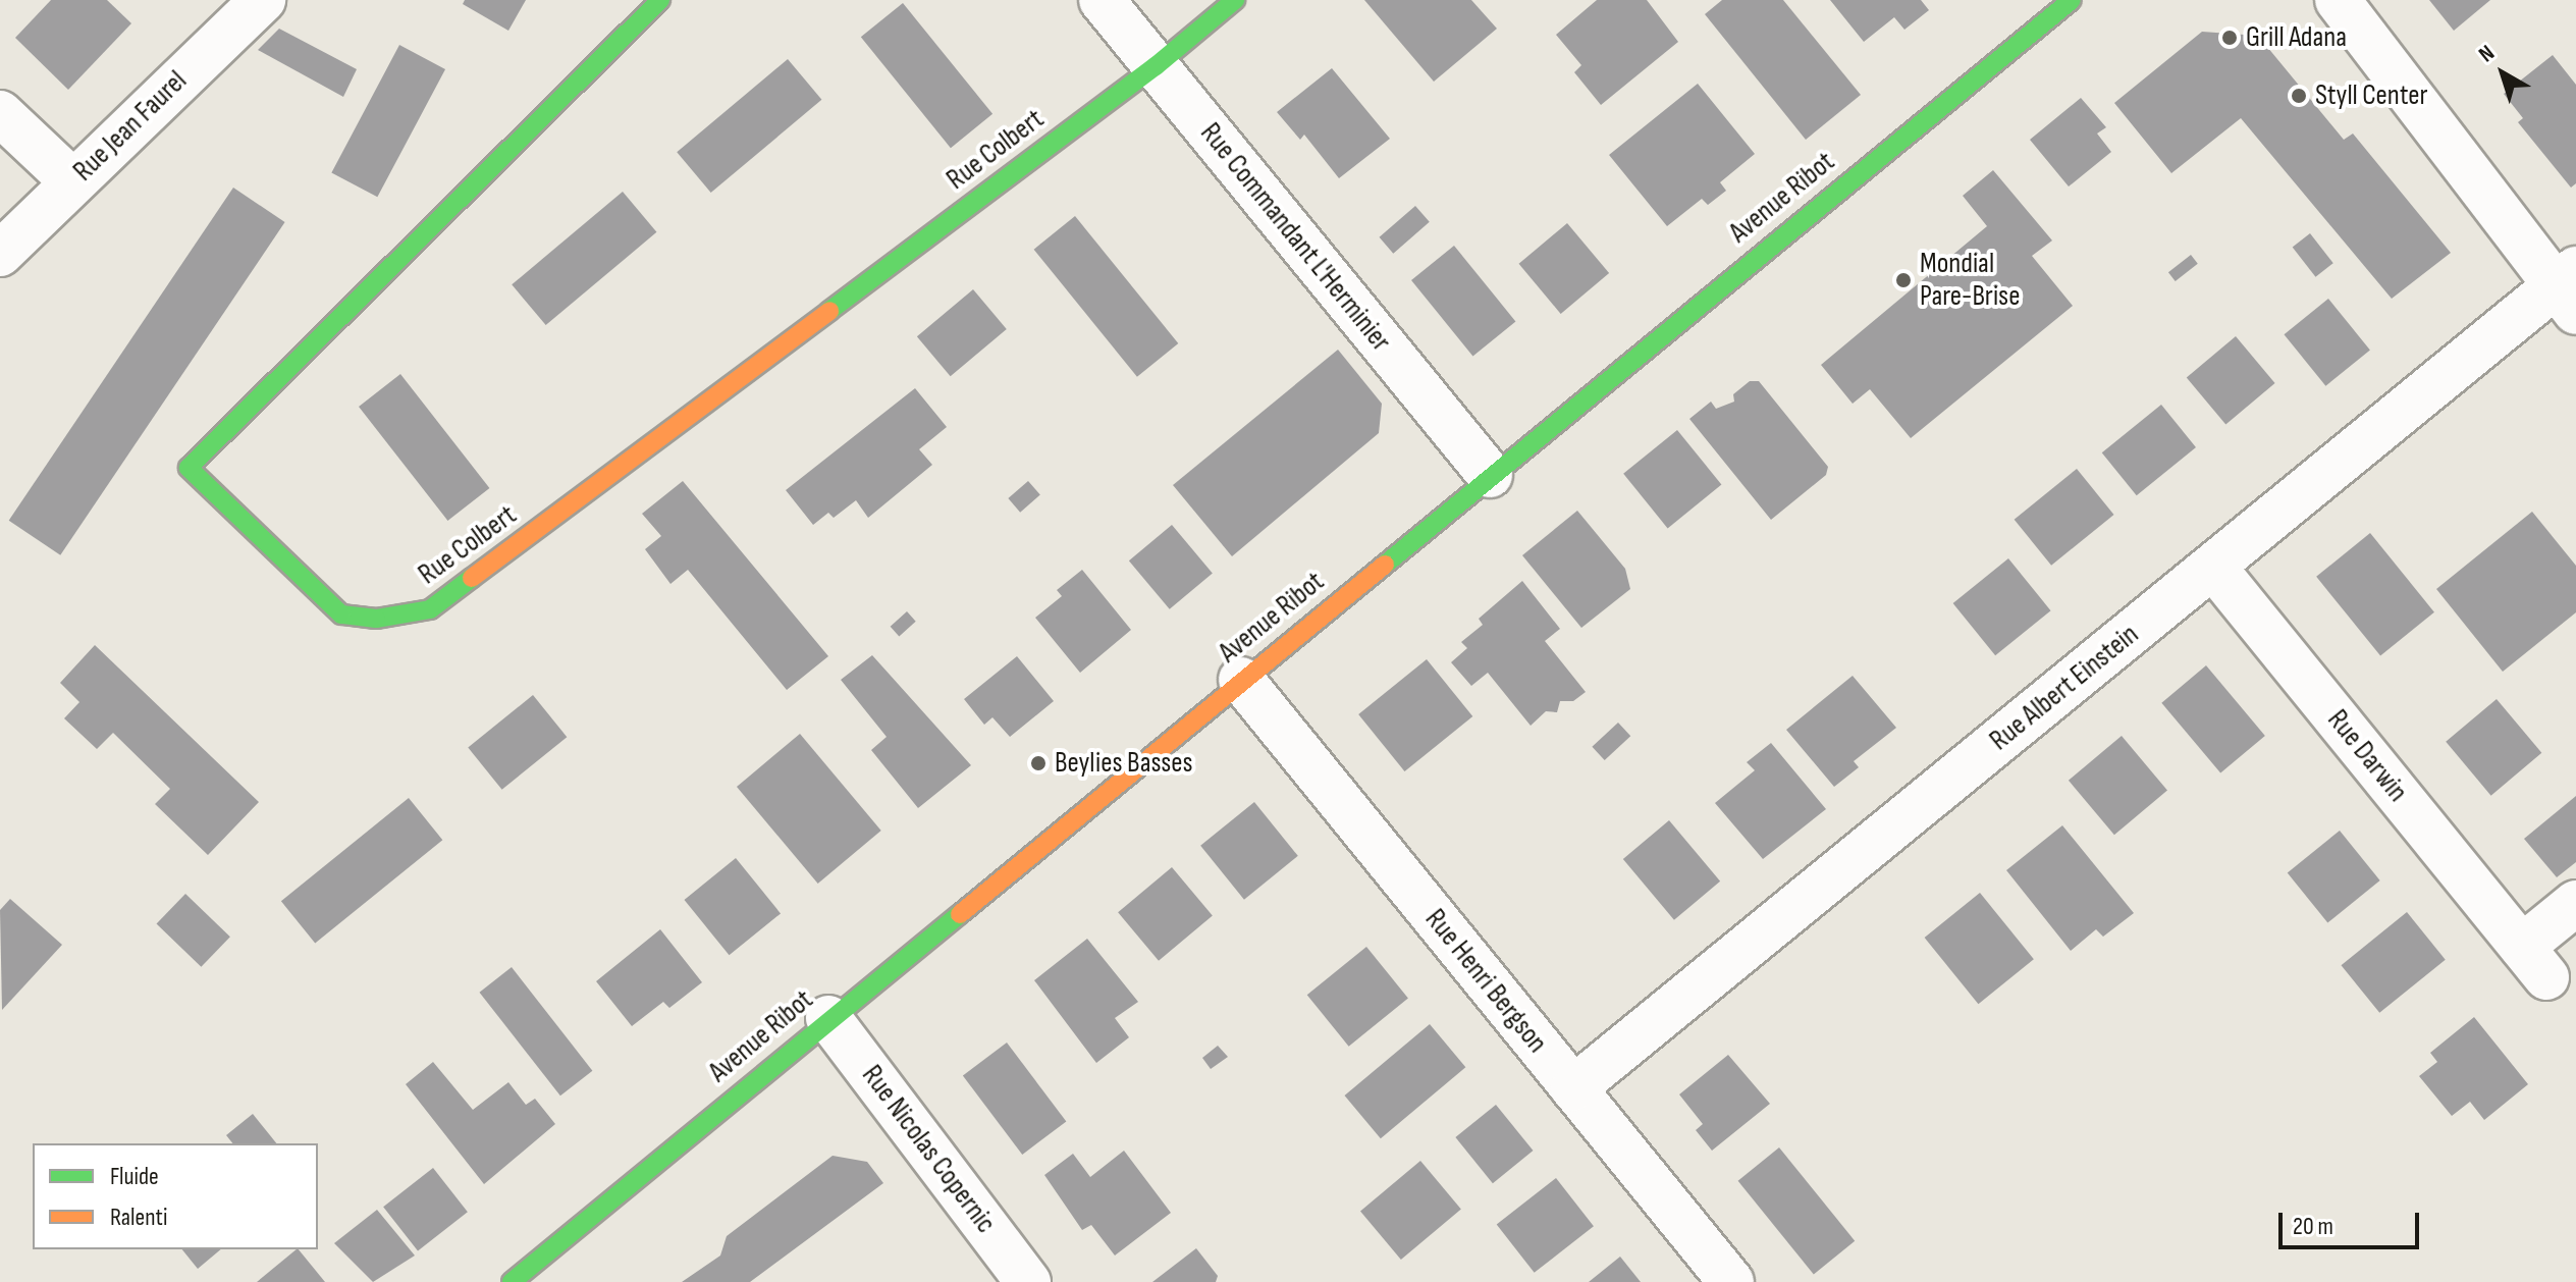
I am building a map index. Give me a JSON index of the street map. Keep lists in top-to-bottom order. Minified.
{"streets":{"main road":["Rue Colbert","Avenue Ribot"],"street":["Rue Jean Faurel","Rue Commandant L'Herminier","Rue Albert Einstein","Rue Darwin","Rue Henri Bergson","Rue Nicolas Copernic"]},"crossings":[["Rue Colbert","Rue Commandant L'Herminier"],["Avenue Ribot","Rue Commandant L'Herminier"],["Avenue Ribot","Rue Henri Bergson"],["Avenue Ribot","Rue Nicolas Copernic"],["Rue Albert Einstein","Rue Darwin"],["Rue Albert Einstein","Rue Henri Bergson"]],"places":["Grill Adana","Styll Center","Mondial Pare-Brise","Beylies Basses"],"legend":["Fluide","Ralenti"],"scale_bar":"20 m","north":"top left"}
